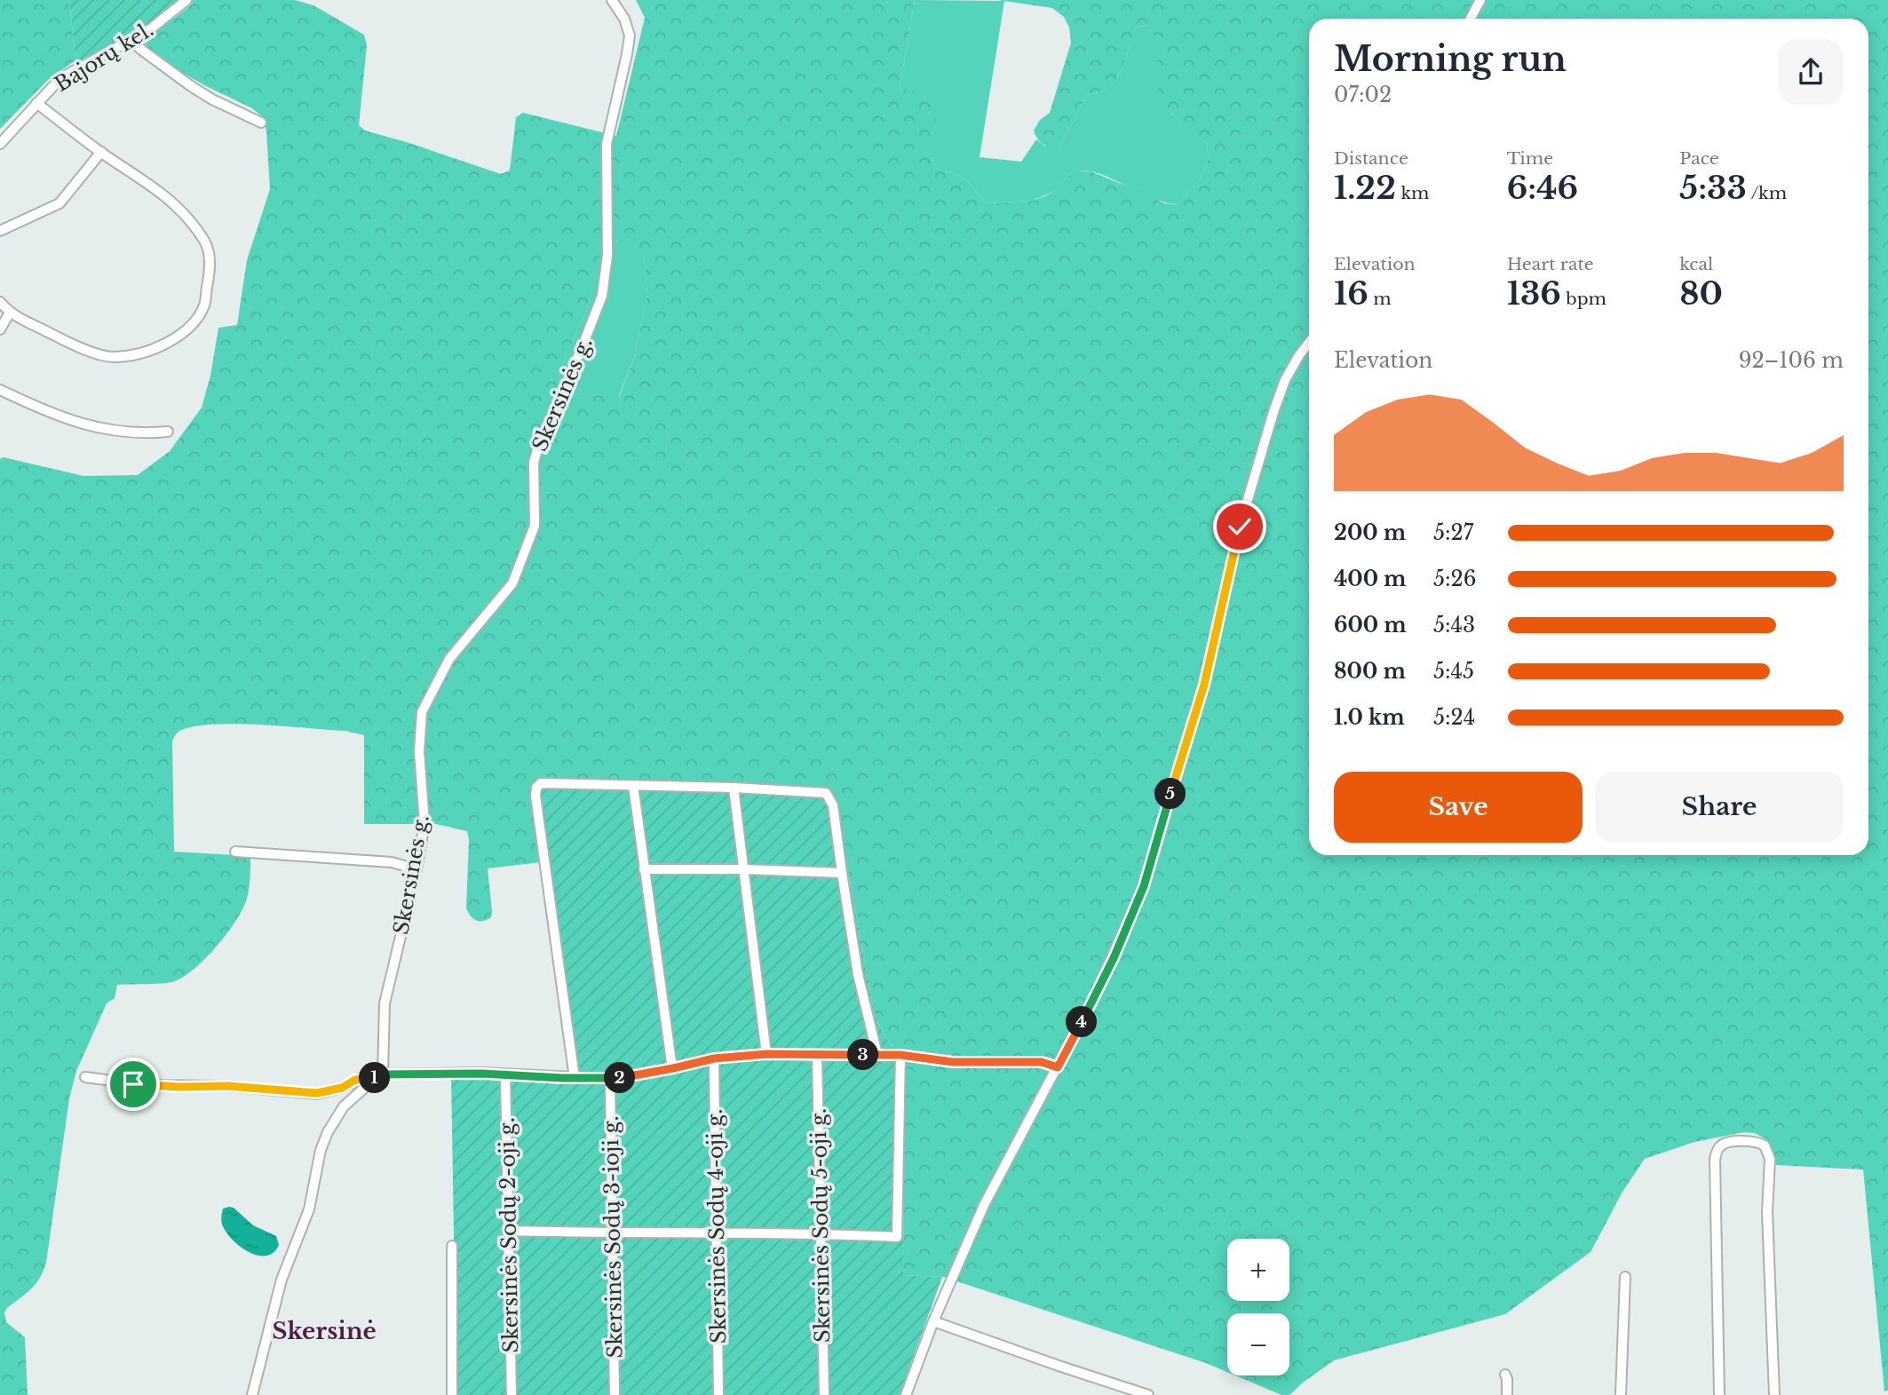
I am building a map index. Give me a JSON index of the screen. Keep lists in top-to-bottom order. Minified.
{"streets":{"street":["Bajorų kel.","Skersinės g.","Skersinės Sodų 5-oji g.","Skersinės Sodų 4-oji g.","Skersinės Sodų 2-oji g.","Skersinės Sodų 3-ioji g."]},"districts":["Skersinė"],"page":{"heading":["Morning run","07:02"],"stats":[["Distance","1.22 km"],["Time","6:46"],["Pace","5:33 /km"],["Elevation","16 m"],["Heart rate","136 bpm"],["kcal","80"]],"chart":["Elevation","92–106 m"],"list":[{"name":"200 m","note":"5:27"},{"name":"400 m","note":"5:26"},{"name":"600 m","note":"5:43"},{"name":"800 m","note":"5:45"},{"name":"1.0 km","note":"5:24"}],"buttons":["Save","Share"],"pins":["5","4","3","1","2"],"map_buttons":["+","−"]}}
